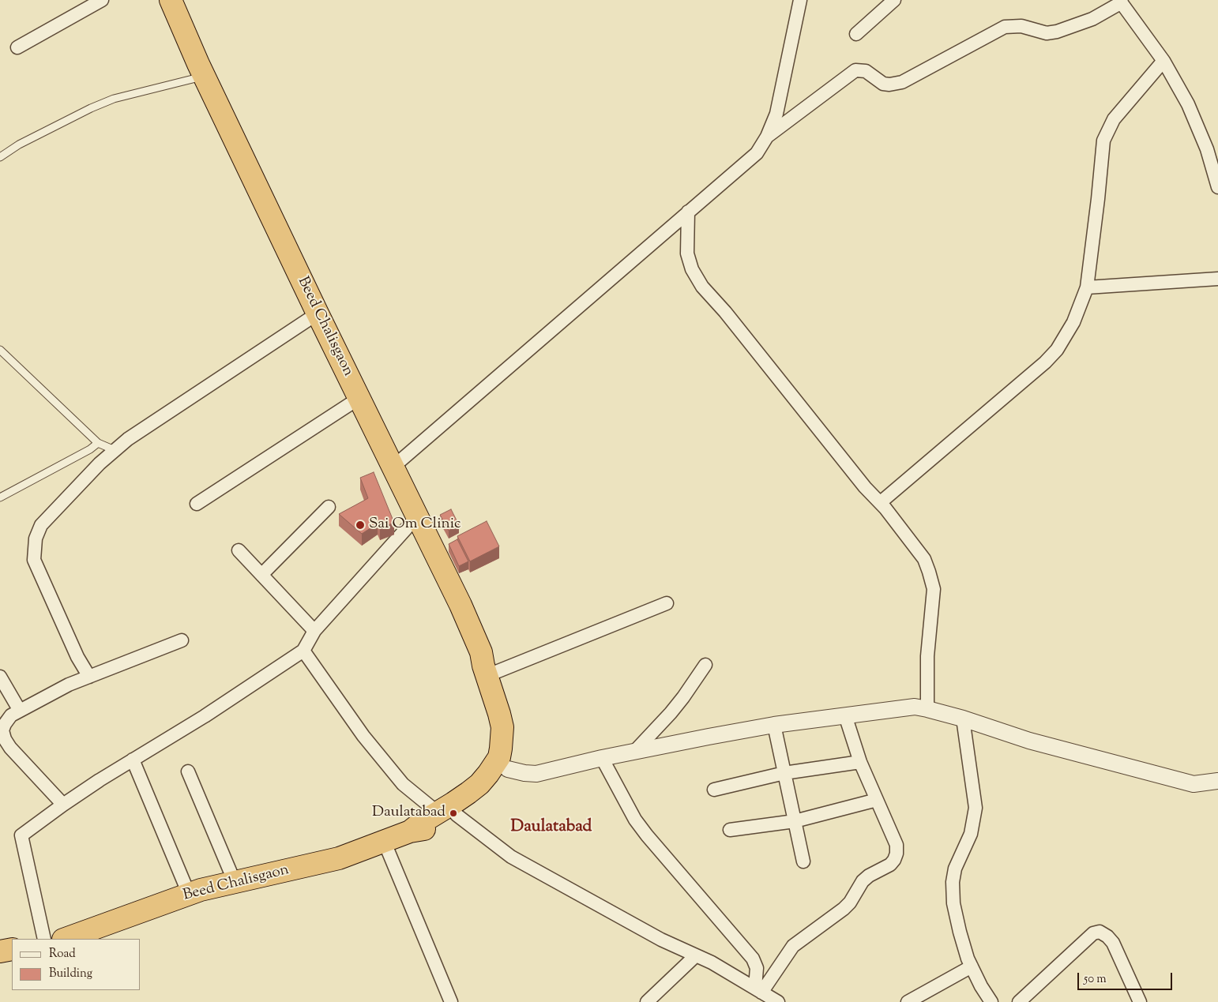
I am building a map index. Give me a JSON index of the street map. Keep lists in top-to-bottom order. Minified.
{"streets":{"highway":["Beed Chalisgaon"]},"districts":["Daulatabad"],"places":["Sai Om Clinic","Daulatabad"],"legend":["Road","Building"],"scale_bar":"50 m"}
